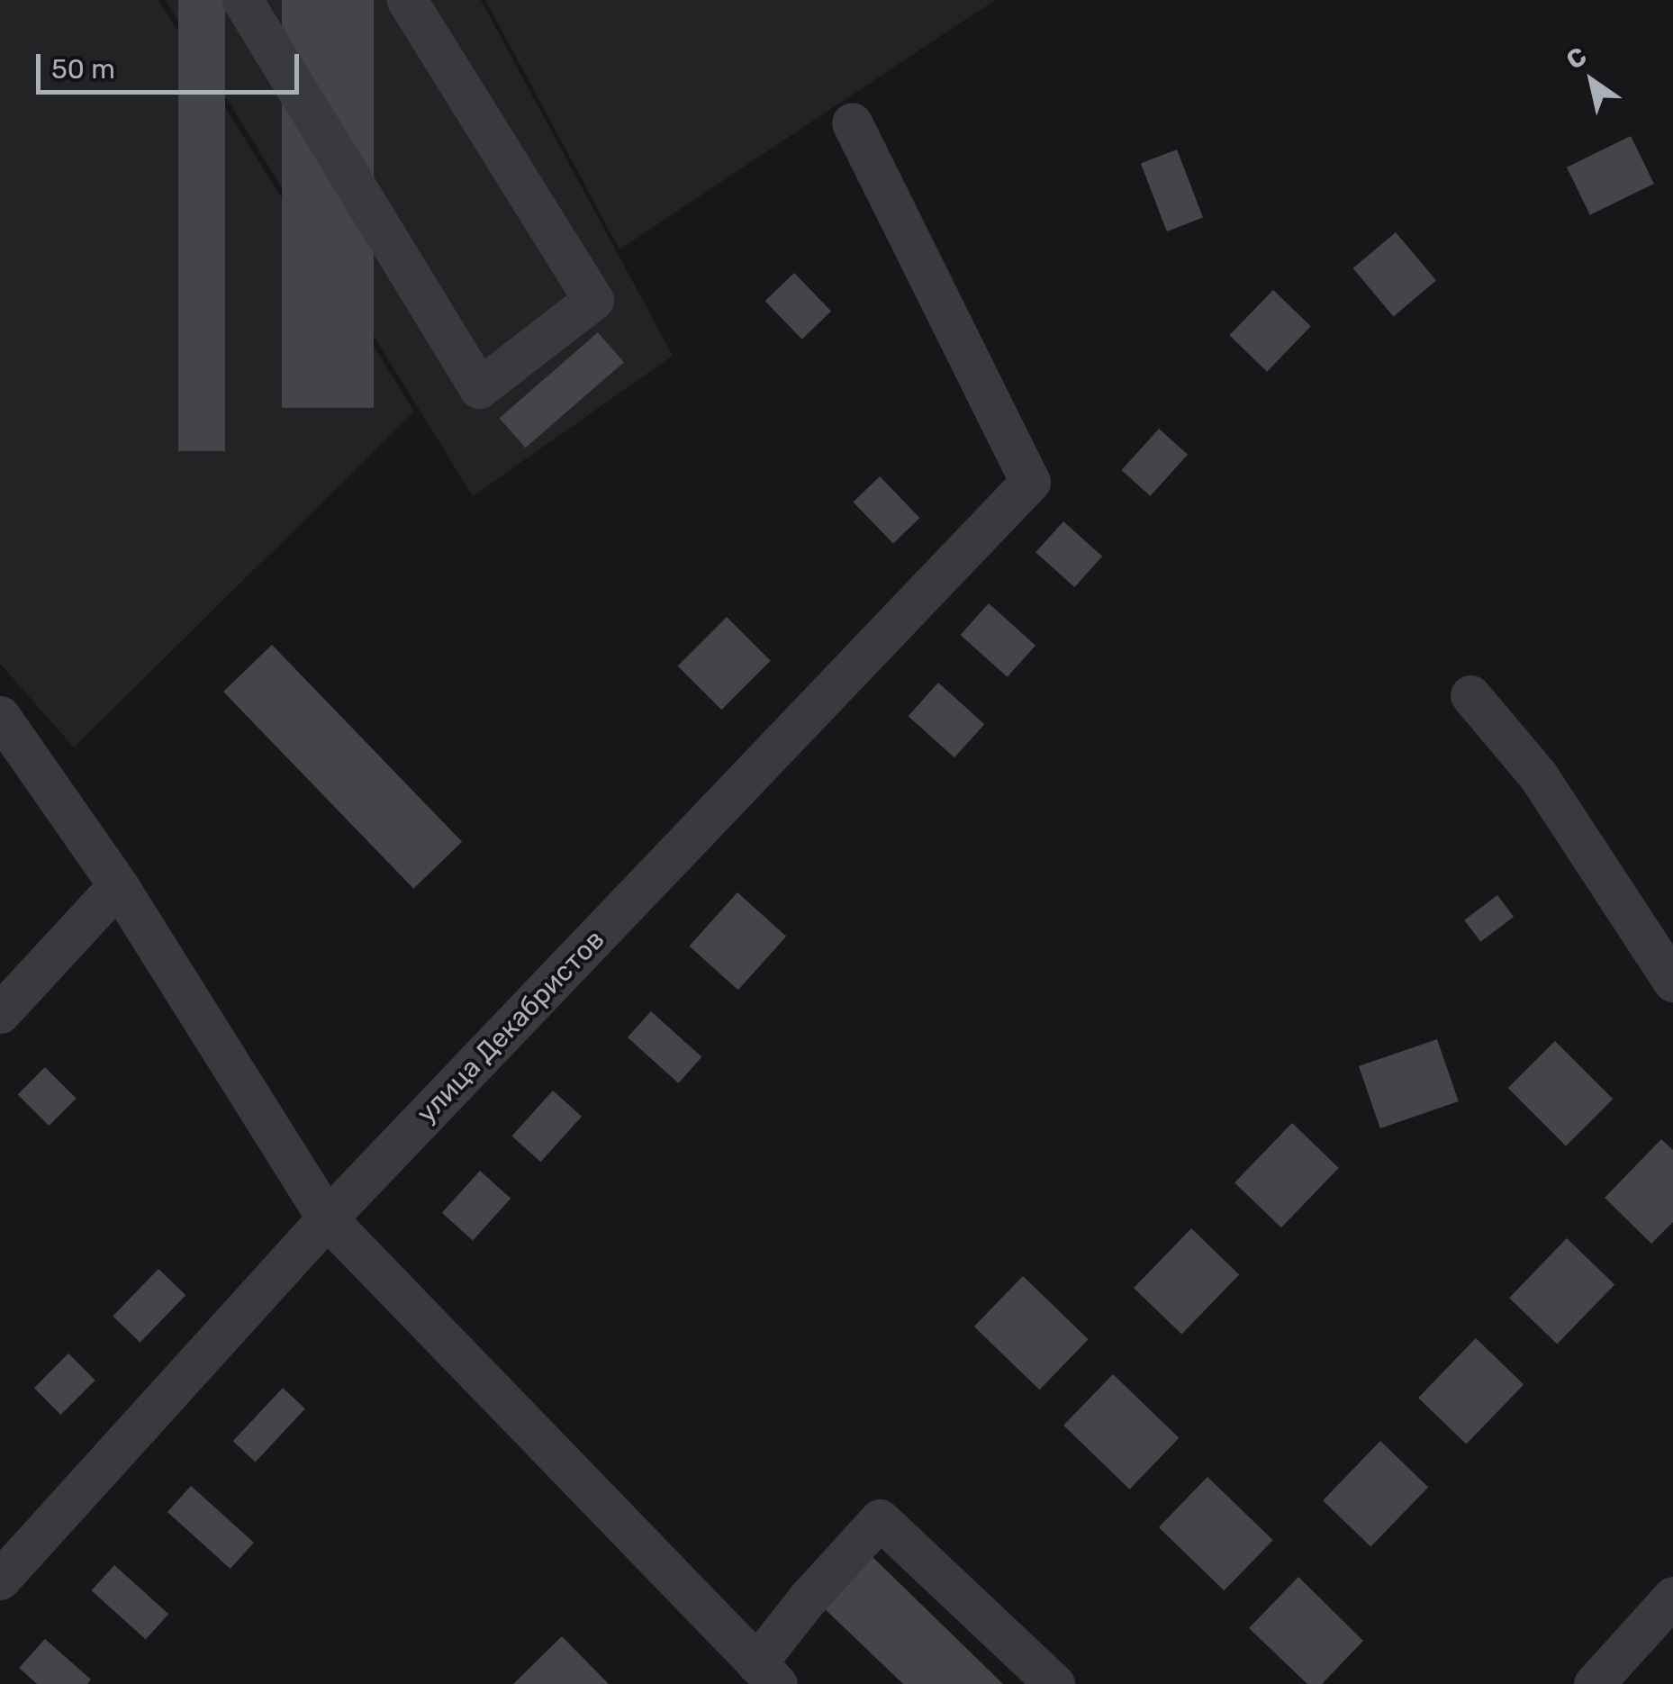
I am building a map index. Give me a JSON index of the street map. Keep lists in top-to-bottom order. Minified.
{"streets":{"street":["улица Декабристов"]},"scale_bar":"50 m","north":"top left"}
